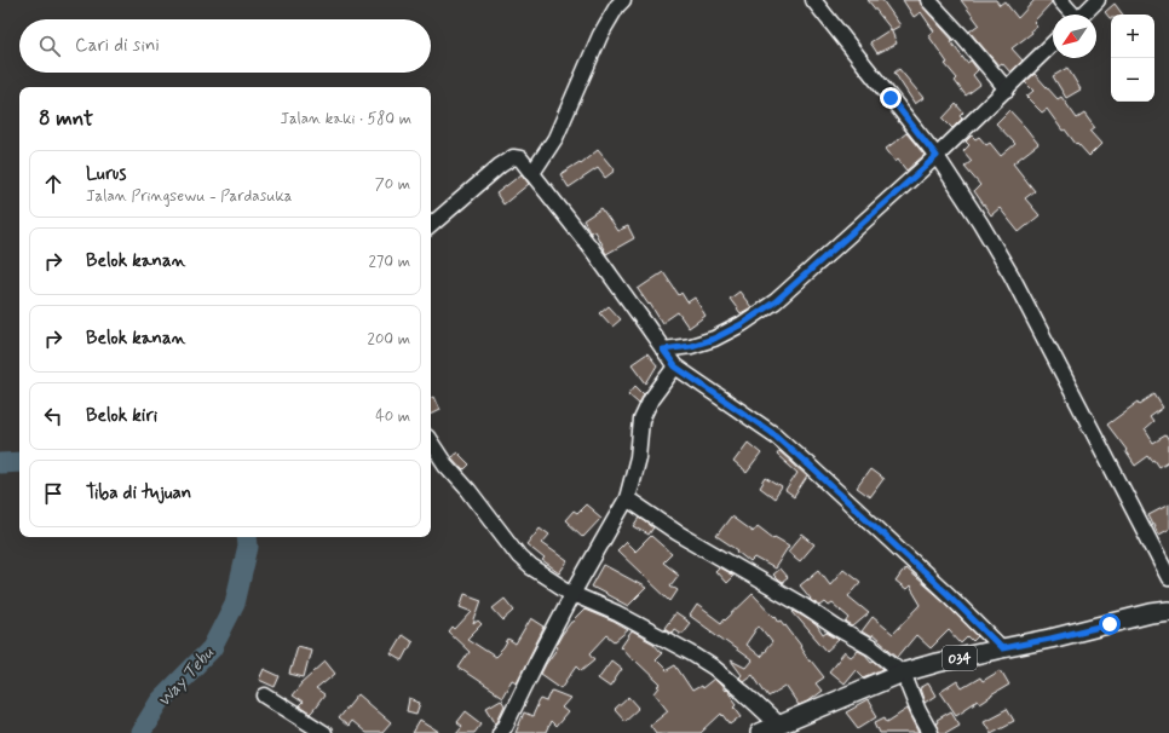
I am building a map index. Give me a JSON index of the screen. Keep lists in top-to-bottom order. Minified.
{"streets":{"main road":["034"]},"water":["Way Tebu"],"north":"bottom left","page":{"map_buttons":["+","−"],"search":"Cari di sini","heading":["8 mnt","Jalan kaki · 580 m"],"list":[["Lurus","Jalan Pringsewu - Pardasuka","70 m"],["Belok kanan","270 m"],["Belok kanan","200 m"],["Belok kiri","40 m"],"Tiba di tujuan"]}}
